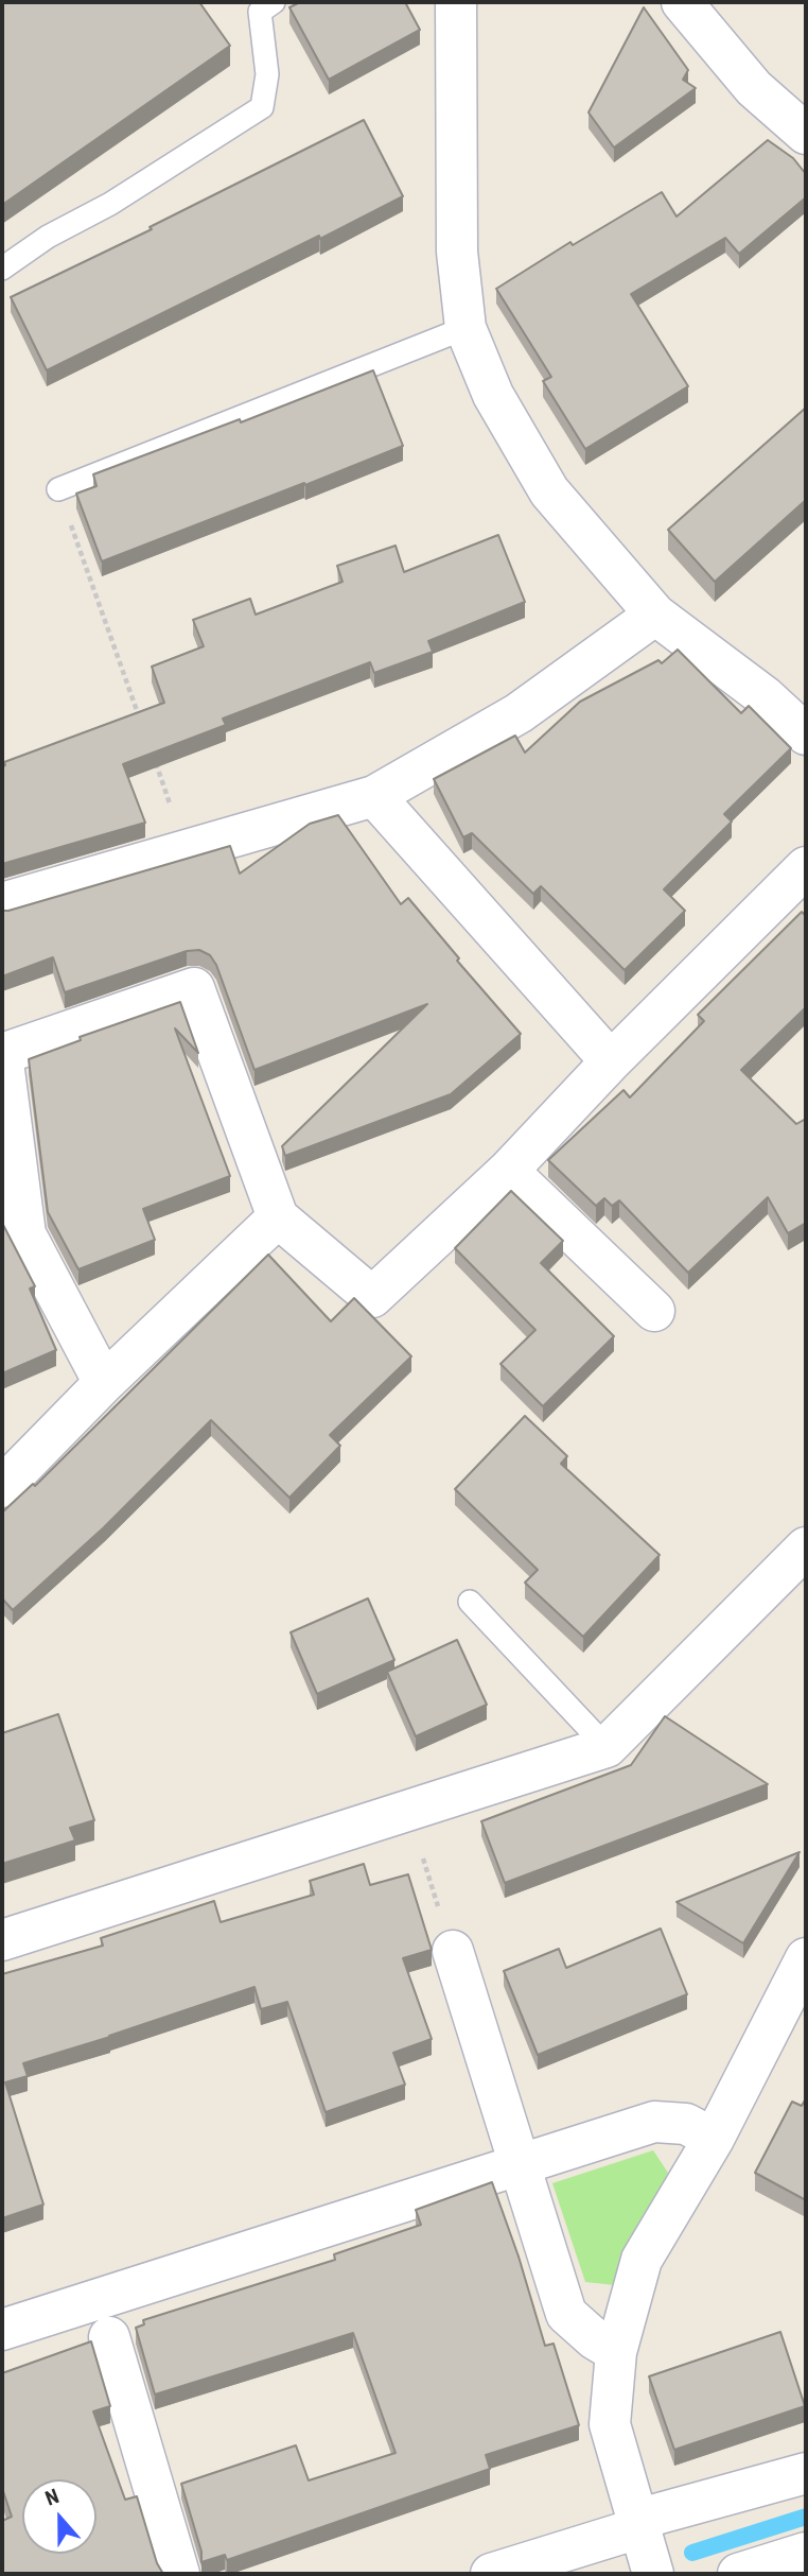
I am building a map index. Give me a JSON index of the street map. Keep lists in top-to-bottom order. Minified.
{"north":"top"}
